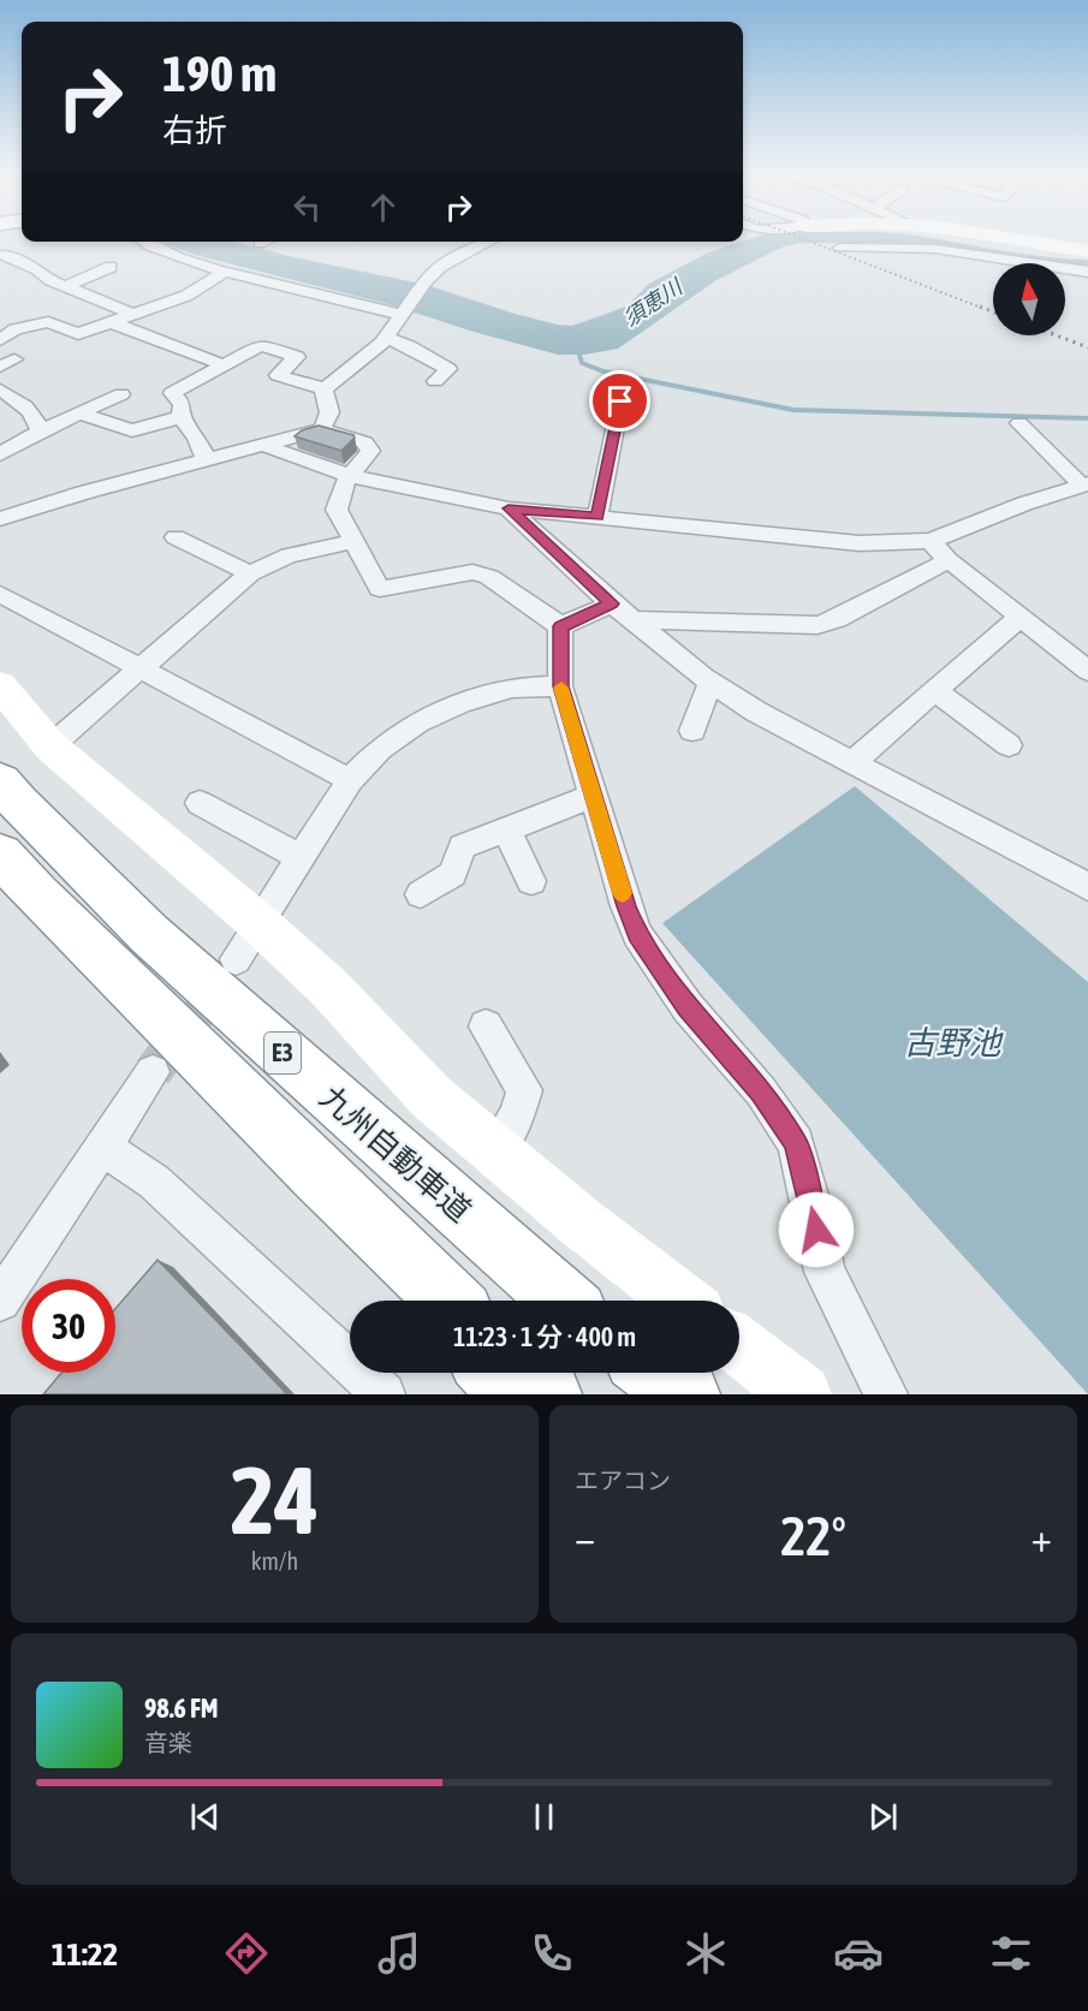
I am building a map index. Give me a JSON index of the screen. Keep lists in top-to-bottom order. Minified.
{"streets":{"main road":["E3","九州自動車道"]},"water":["須恵川","古野池"],"north":"top","page":{"turn":["190 m","右折"],"limit":"30","trip":"11:23 · 1 分 · 400 m","tile":[["24","km/h"],"エアコン"],"heat":["−","22°","+"],"song":["98.6 FM","音楽"],"tabs":"11:22"}}
